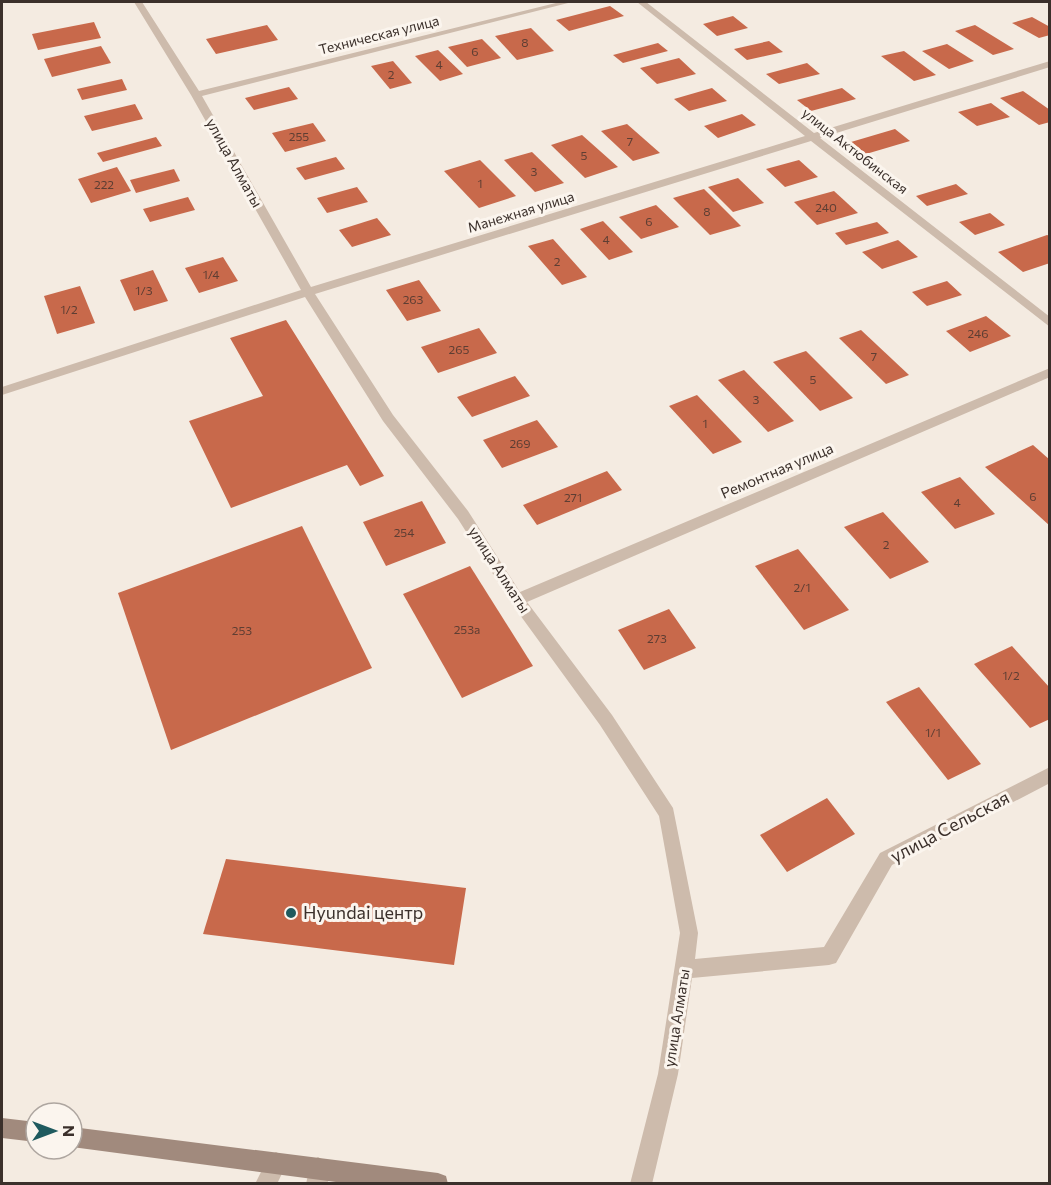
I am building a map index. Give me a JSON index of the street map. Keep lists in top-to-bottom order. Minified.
{"streets":{"street":["Техническая улица","улица Актюбинская","улица Алматы","Манежная улица","Ремонтная улица","улица Сельская"]},"crossings":[["Техническая улица","улица Алматы"],["улица Актюбинская","Манежная улица"],["улица Алматы","Манежная улица"],["улица Алматы","Ремонтная улица"],["улица Алматы","улица Сельская"]],"places":["Hyundai центр"],"house_numbers":["8","6","4","2","255","7","5","3","1","222","240","8","6","4","2","1/4","1/3","263","1/2","246","265","7","5","3","1","269","6","271","4","254","2","2/1","253а","253","273","1/2","1/1"],"north":"right"}
